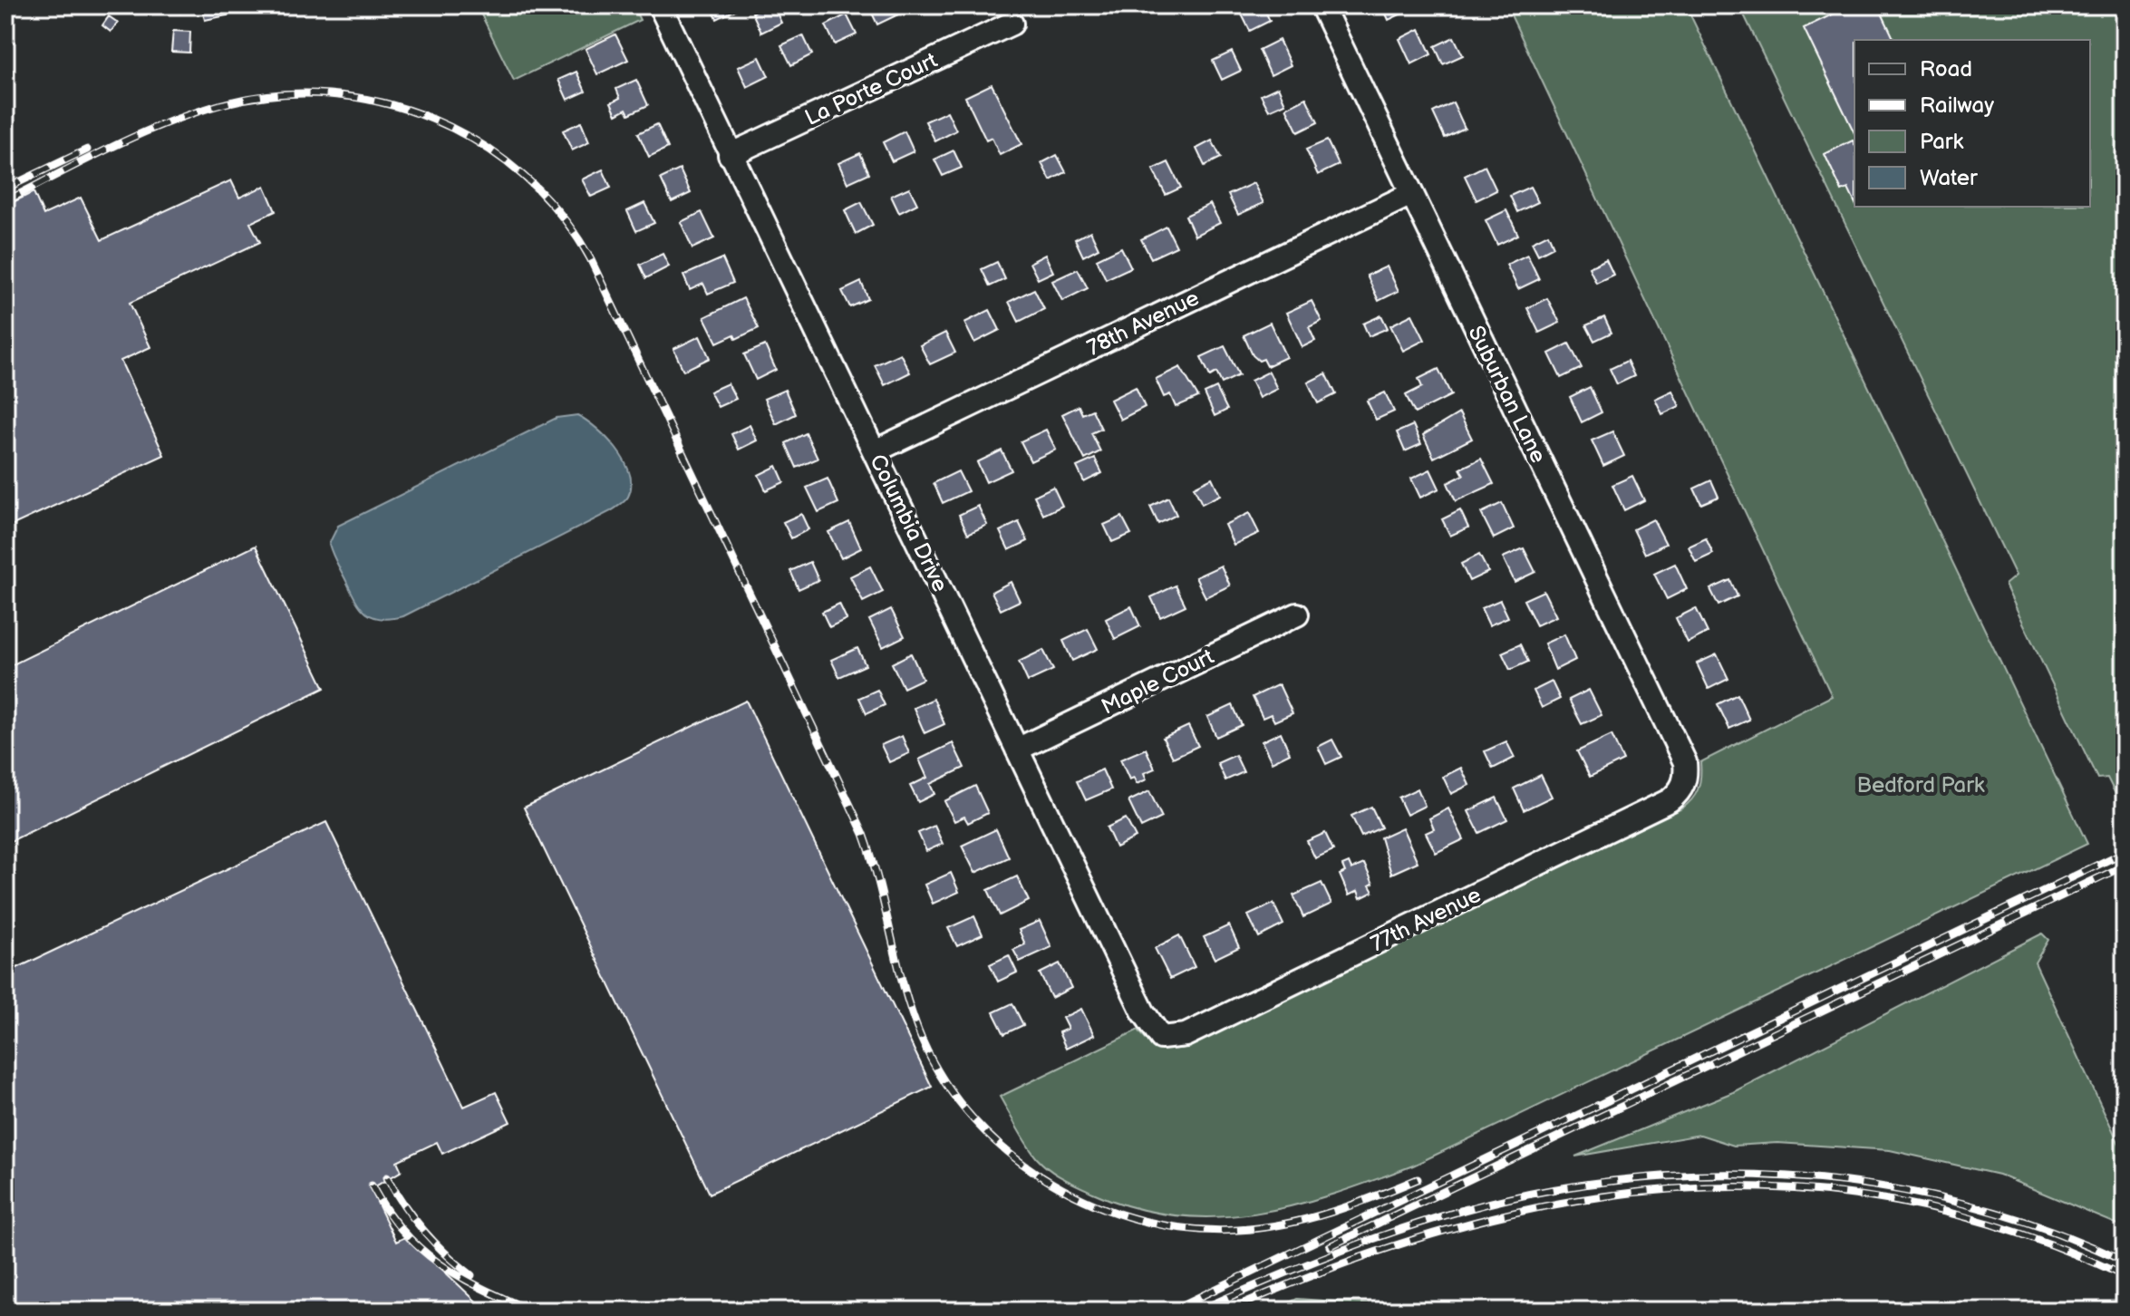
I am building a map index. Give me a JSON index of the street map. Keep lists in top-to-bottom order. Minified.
{"streets":{"street":["La Porte Court","78th Avenue","Suburban Lane","Columbia Drive","Maple Court","77th Avenue"]},"crossings":[["La Porte Court","Columbia Drive"],["78th Avenue","Suburban Lane"],["78th Avenue","Columbia Drive"],["Suburban Lane","77th Avenue"],["Columbia Drive","Maple Court"],["Columbia Drive","77th Avenue"]],"parks":["Bedford Park"],"legend":["Road","Railway","Park","Water"]}
